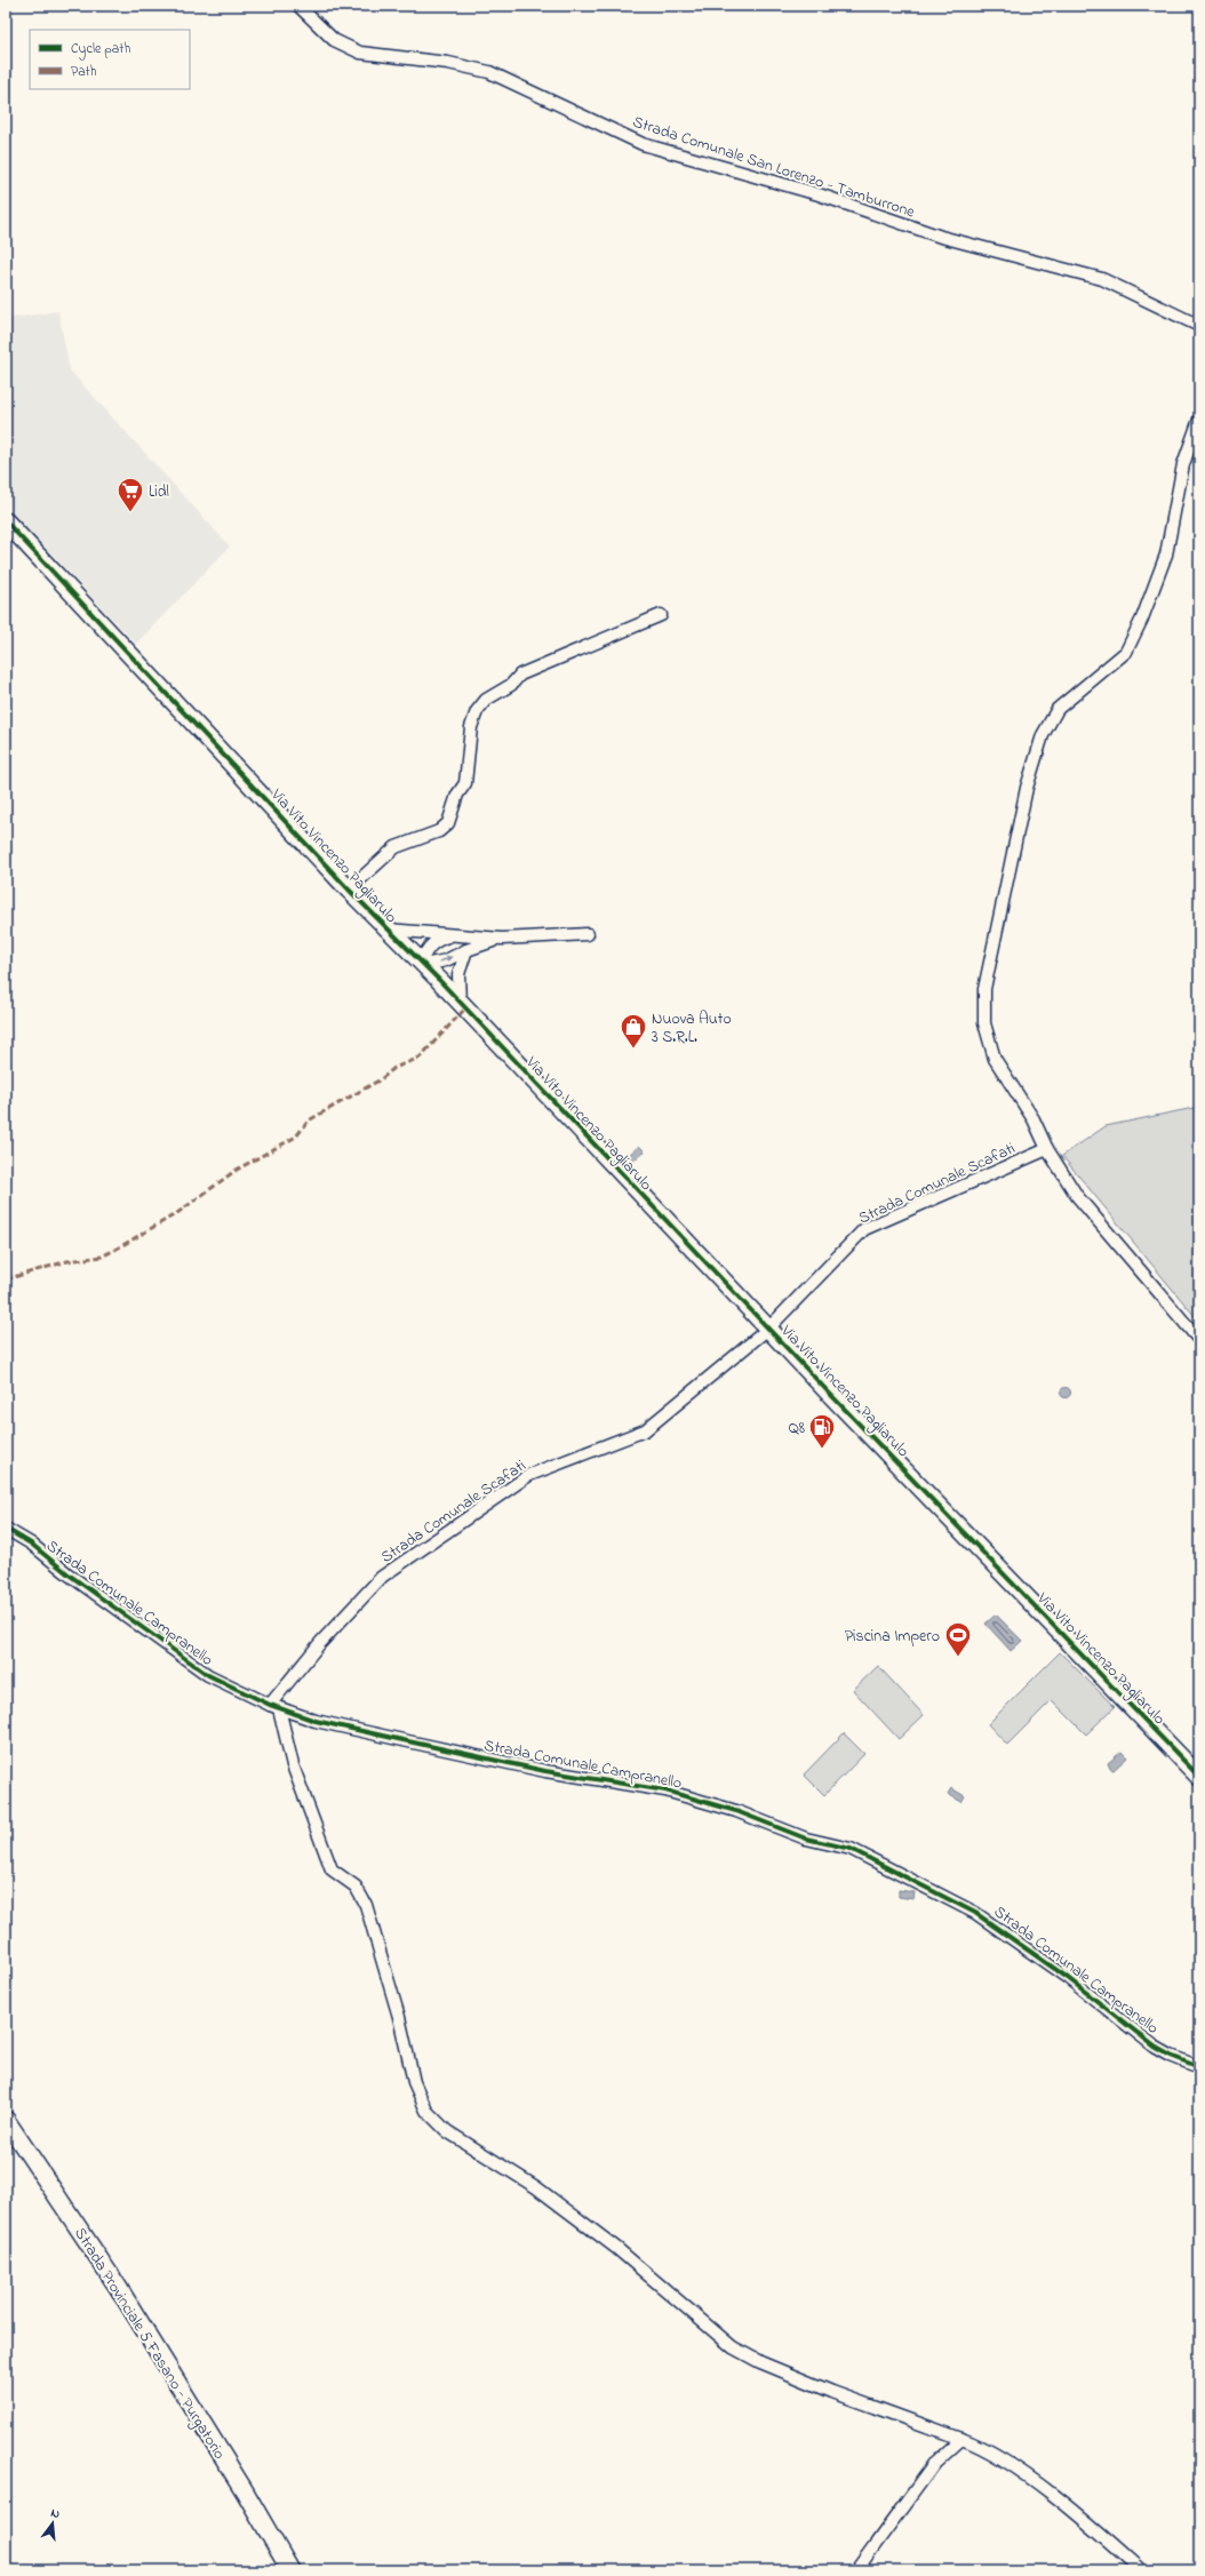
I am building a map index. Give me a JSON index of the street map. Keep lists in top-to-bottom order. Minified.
{"streets":{"street":["Strada Comunale San Lorenzo - Tamburrone","Via Vito Vincenzo Pagliarulo","Strada Comunale Scafati","Strada Comunale Campranello","Strada Provinciale 5 Fasano - Purgatorio"]},"crossings":[["Via Vito Vincenzo Pagliarulo","Strada Comunale Scafati"],["Strada Comunale Scafati","Strada Comunale Campranello"]],"places":{"supermarket":["Lidl"],"shop":["Nuova Auto 3 S.R.L."],"fuel station":["Q8"],"sports":["Piscina Impero"]},"legend":["Cycle path","Path"],"north":"top"}
